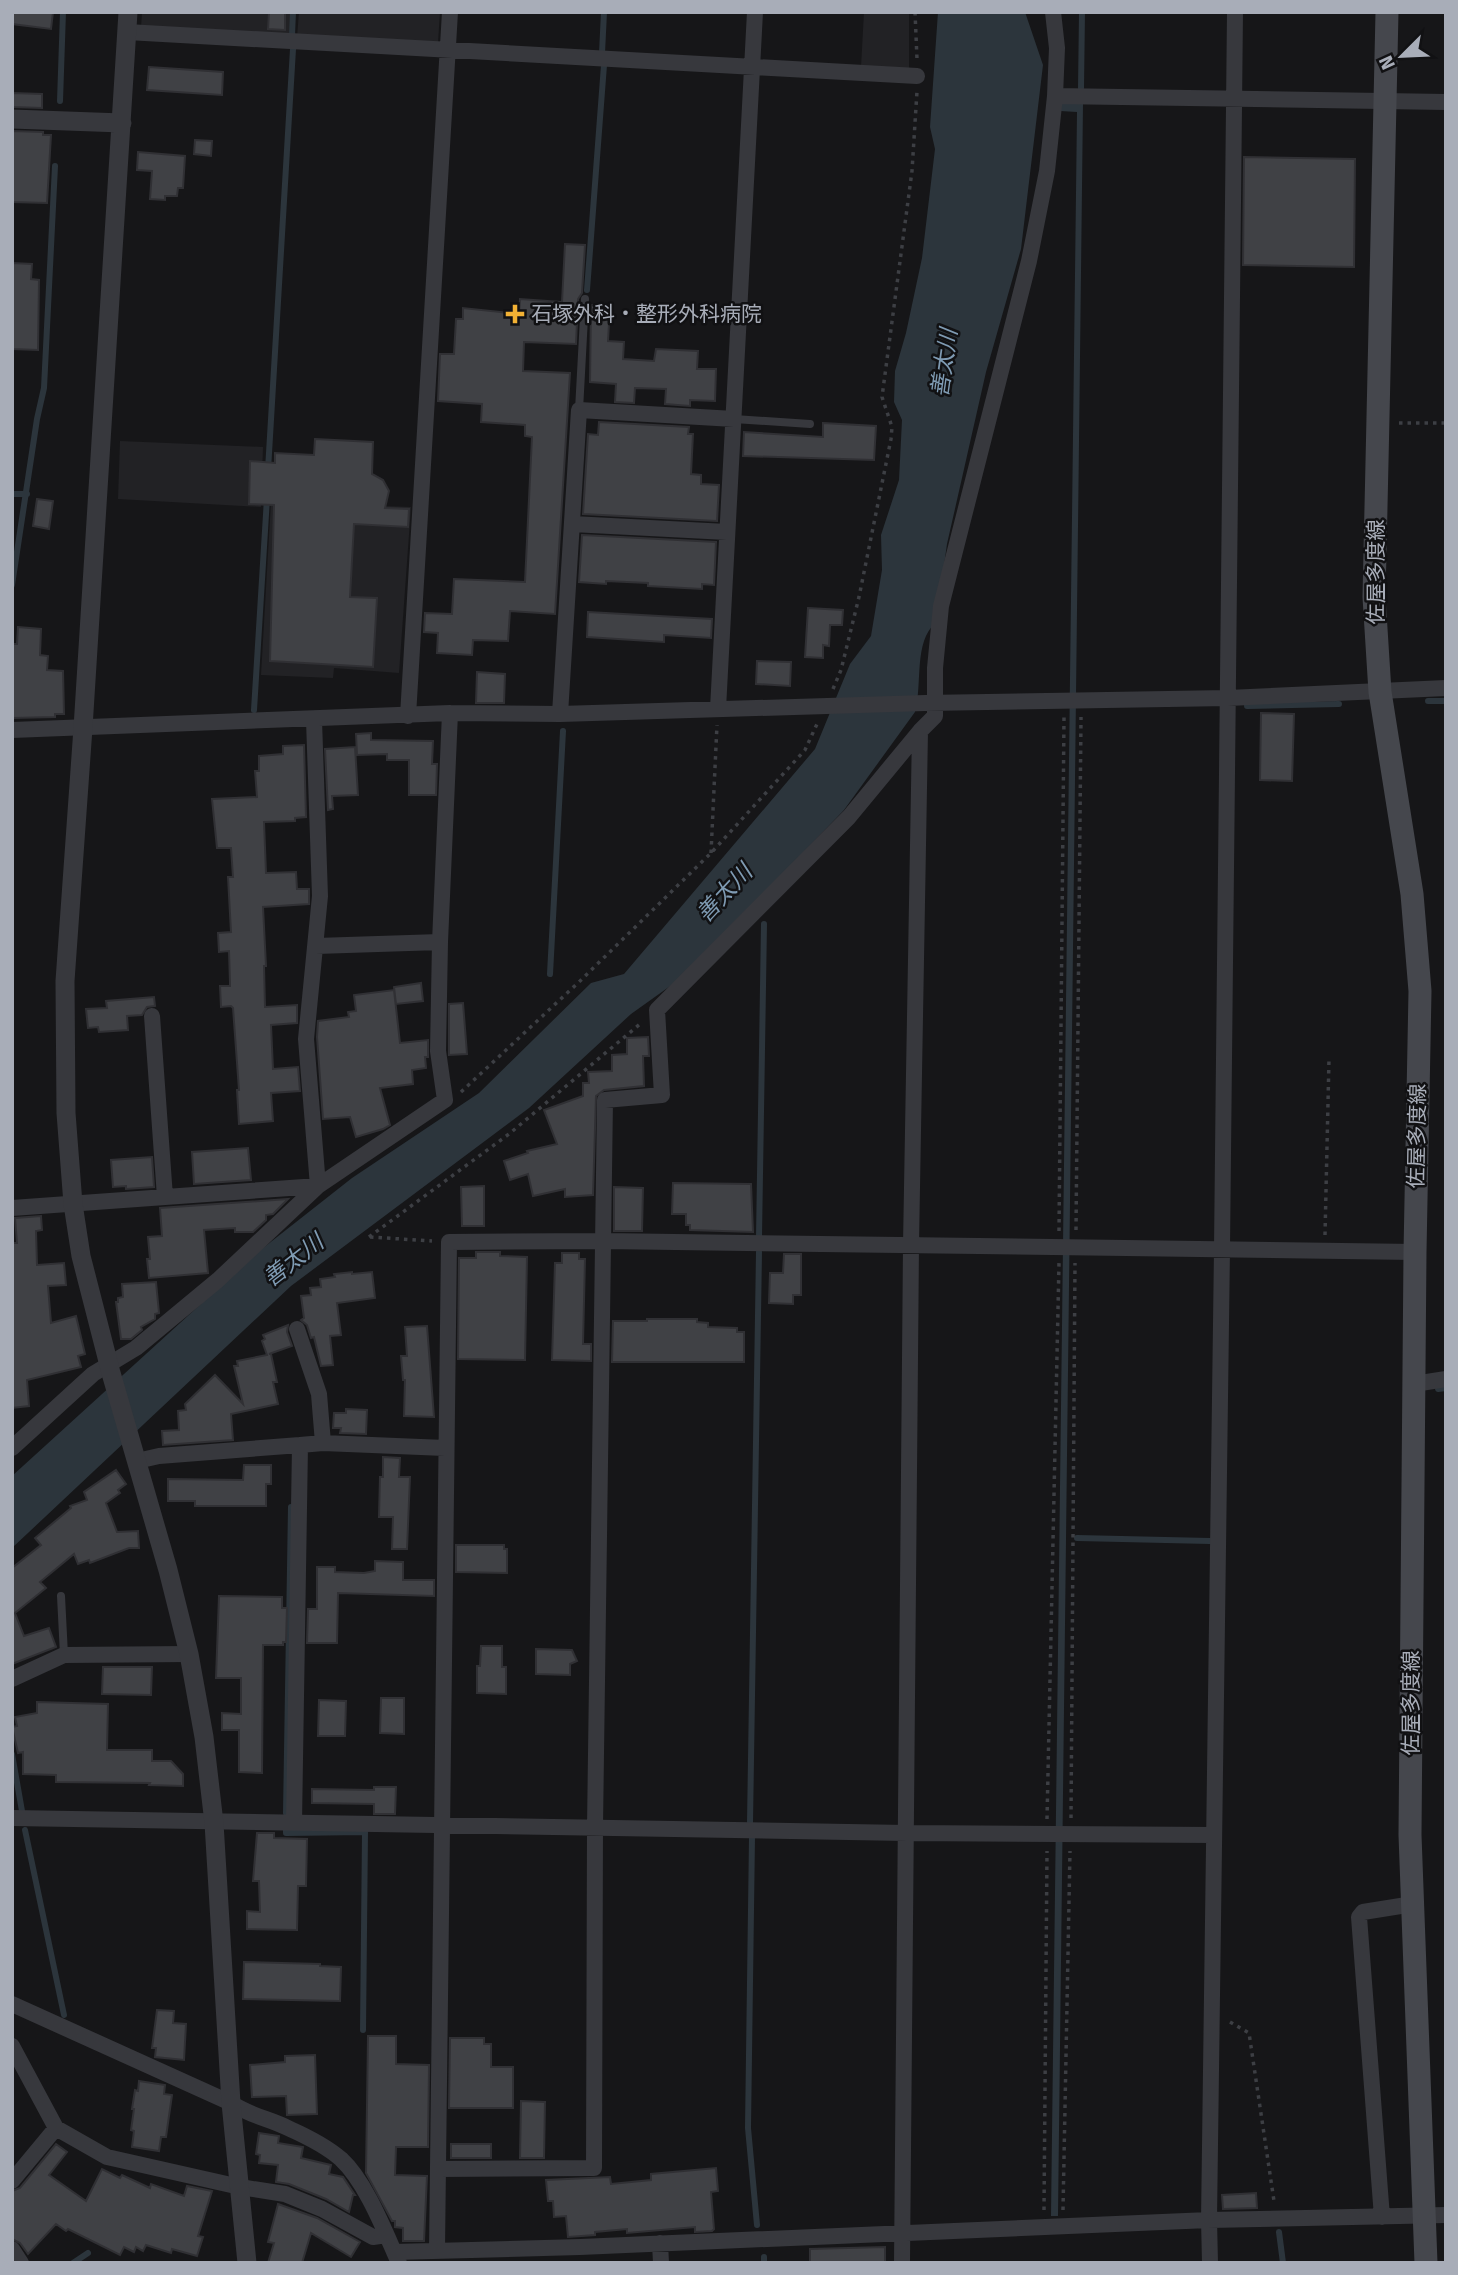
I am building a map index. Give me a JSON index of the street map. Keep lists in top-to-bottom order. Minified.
{"streets":{"main road":["佐屋多度線"]},"water":["善太川"],"places":{"health":["石塚外科・整形外科病院"]},"north":"bottom left"}
